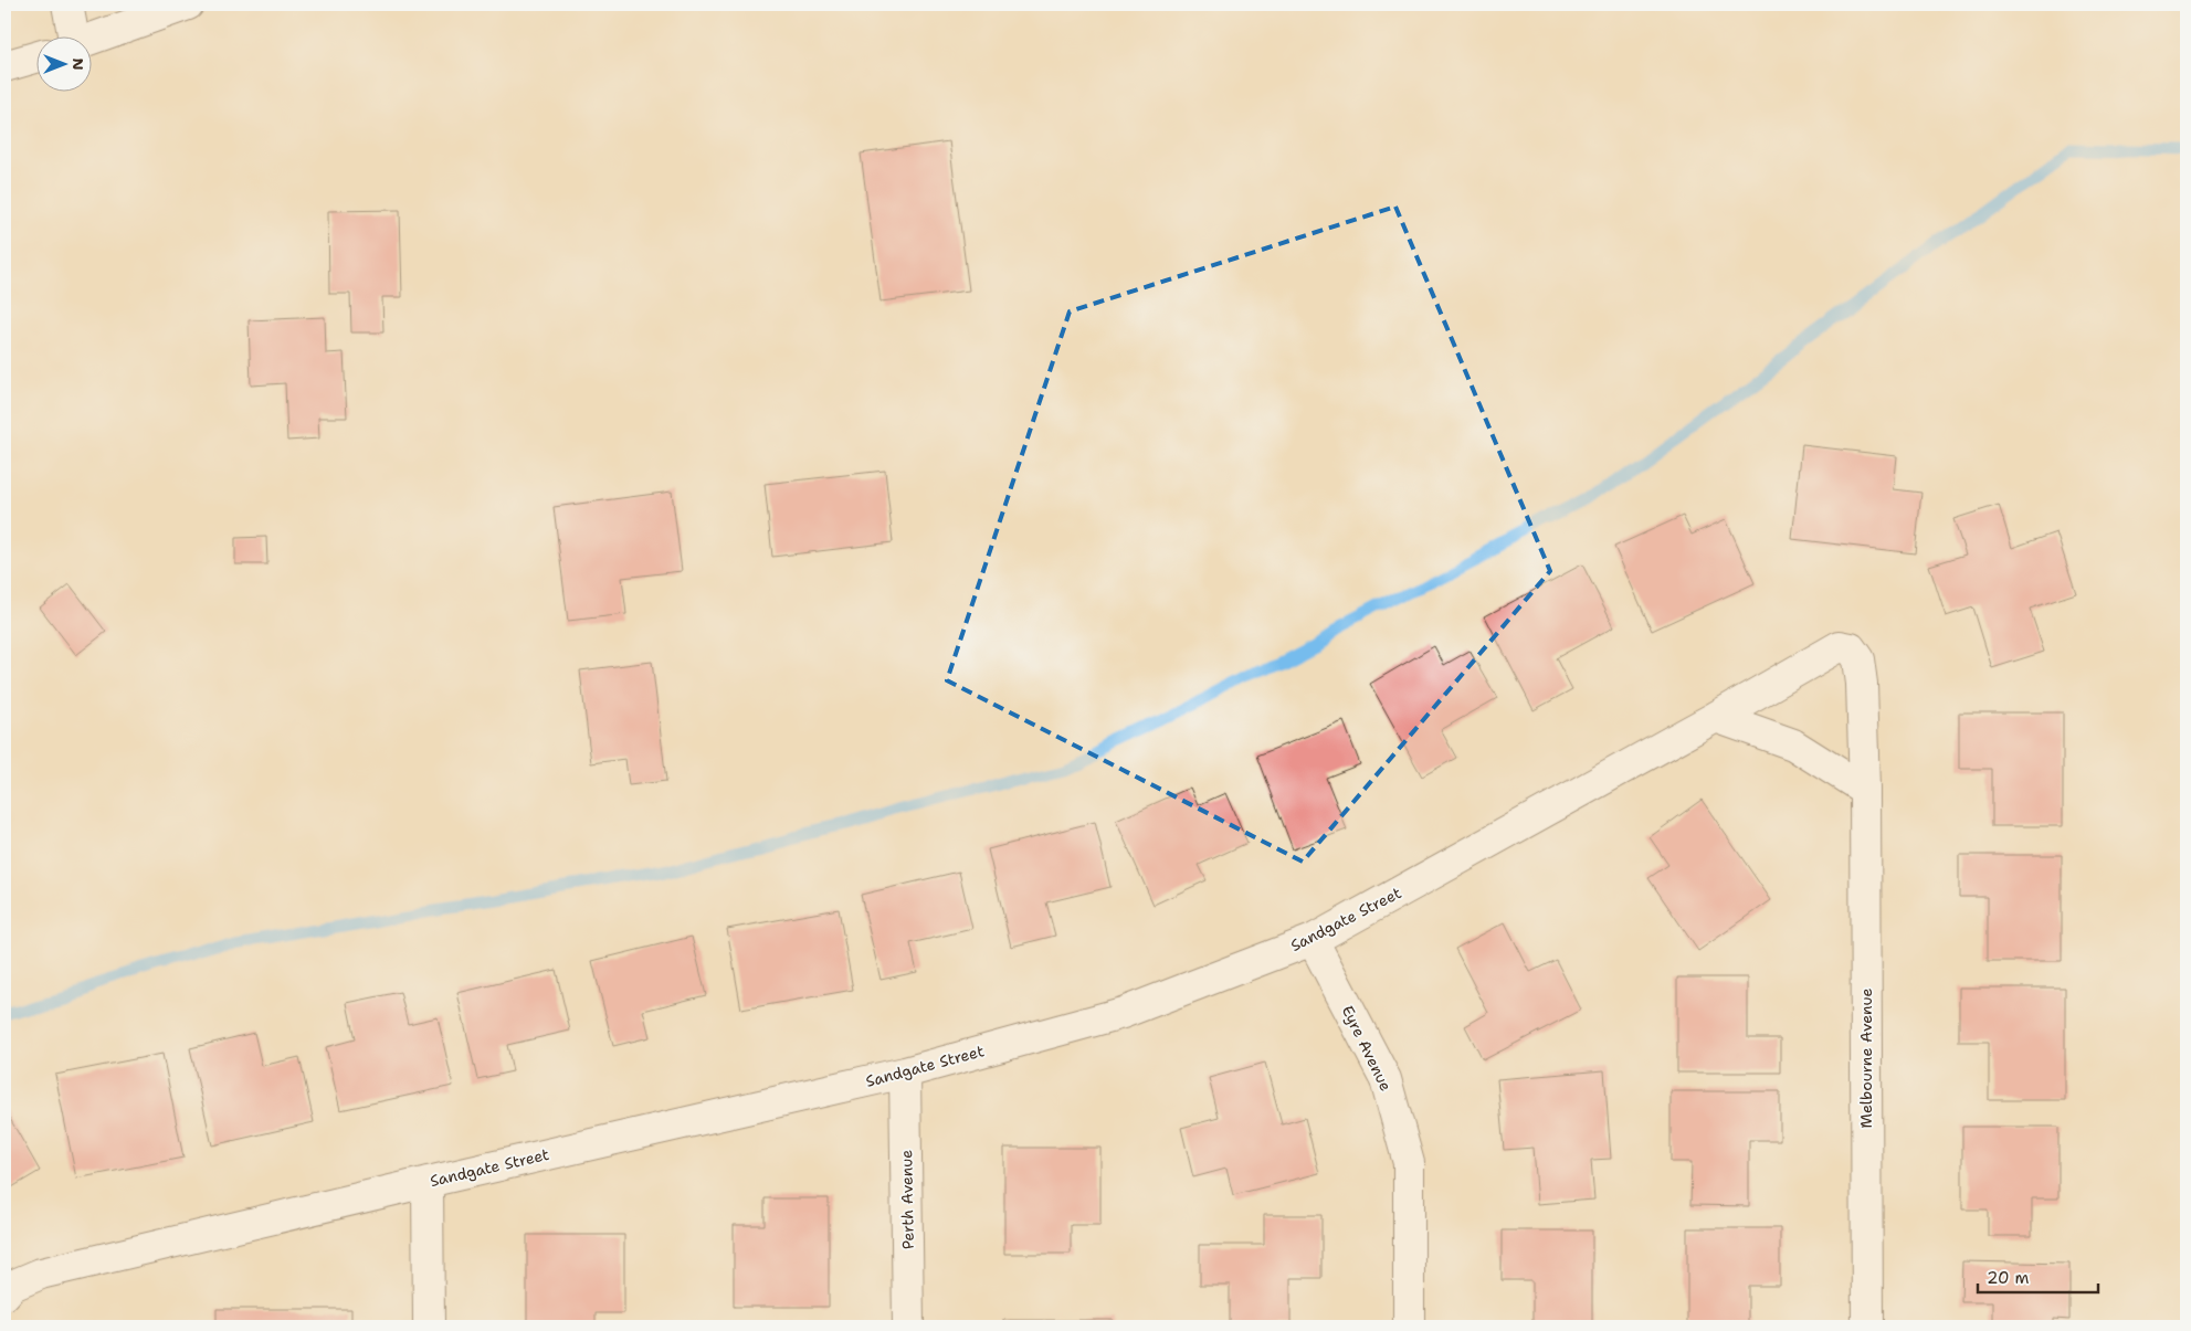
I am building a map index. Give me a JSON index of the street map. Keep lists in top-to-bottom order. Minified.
{"streets":{"street":["Sandgate Street","Eyre Avenue","Melbourne Avenue","Perth Avenue"]},"crossings":[["Sandgate Street","Eyre Avenue"],["Sandgate Street","Melbourne Avenue"],["Sandgate Street","Perth Avenue"]],"scale_bar":"20 m","north":"right"}
